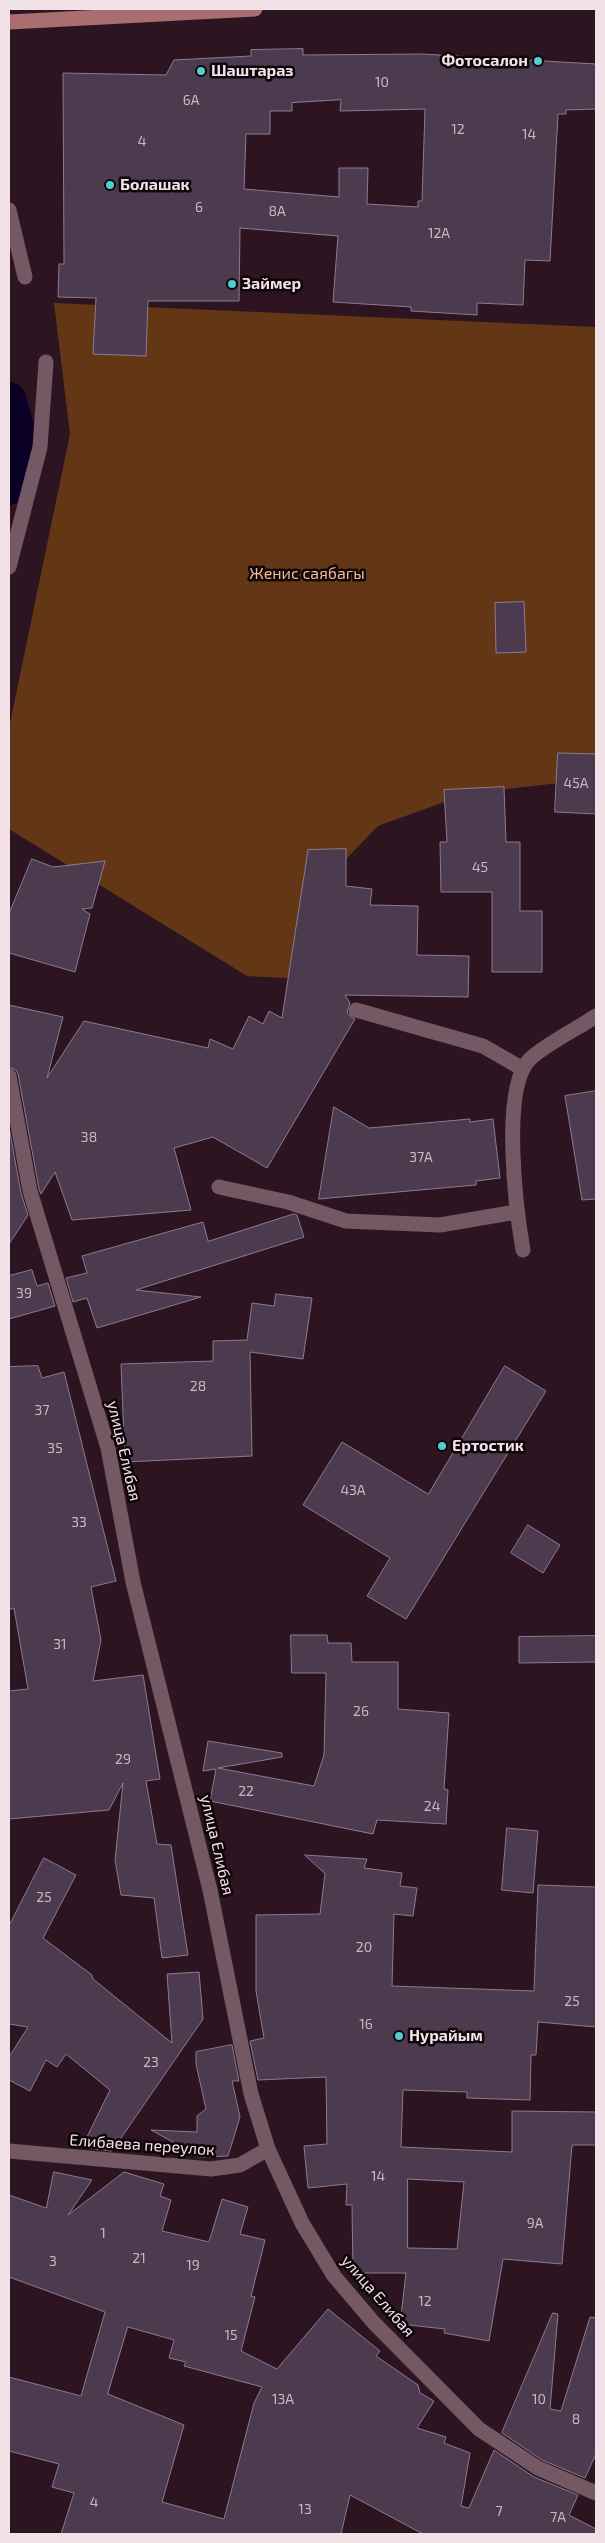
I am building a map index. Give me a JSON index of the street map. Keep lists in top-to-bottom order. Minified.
{"streets":{"street":["улица Елибая","Елибаева переулок"]},"crossings":[["улица Елибая","Елибаева переулок"]],"parks":["Женис саябагы"],"places":["Фотосалон","Шаштараз","Болашак","Займер","Ертостик","Нурайым"],"house_numbers":["10","6А","12","14","4","6","8А","12А","45А","45","38","37А","39","28","37","35","43А","33","31","26","29","22","24","25","20","25","16","23","14","9А","1","21","3","19","12","15","13А","10","8","4","13","7","7А"]}
